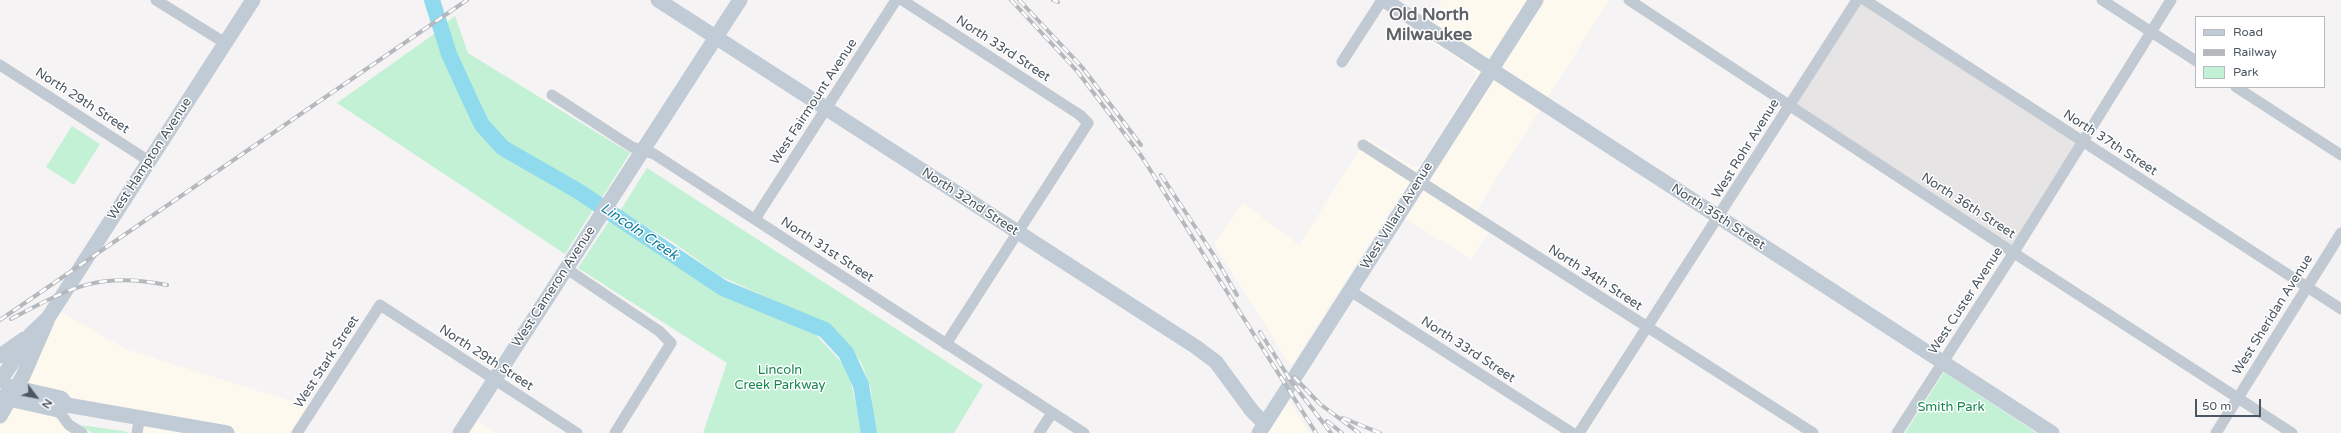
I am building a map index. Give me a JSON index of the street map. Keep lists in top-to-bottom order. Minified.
{"streets":{"street":["North 33rd Street","North 29th Street","West Fairmount Avenue","North 37th Street","West Rohr Avenue","West Hampton Avenue","North 32nd Street","North 36th Street","West Villard Avenue","North 35th Street","North 31st Street","North 34th Street","West Cameron Avenue","West Custer Avenue","West Sheridan Avenue","West Stark Street"]},"crossings":[["North 33rd Street","North 32nd Street"],["North 33rd Street","West Villard Avenue"],["North 29th Street","West Hampton Avenue"],["North 29th Street","West Cameron Avenue"],["North 29th Street","West Stark Street"],["West Fairmount Avenue","North 32nd Street"],["West Fairmount Avenue","North 31st Street"],["North 37th Street","West Custer Avenue"],["North 37th Street","West Sheridan Avenue"],["West Rohr Avenue","North 36th Street"],["West Rohr Avenue","North 35th Street"],["West Rohr Avenue","North 34th Street"],["North 32nd Street","West Villard Avenue"],["North 32nd Street","West Cameron Avenue"],["North 36th Street","West Custer Avenue"],["North 36th Street","West Sheridan Avenue"],["West Villard Avenue","North 35th Street"],["West Villard Avenue","North 34th Street"],["North 35th Street","West Custer Avenue"],["North 31st Street","West Cameron Avenue"]],"districts":["Old North Milwaukee"],"water":["Lincoln Creek"],"parks":["Lincoln Creek Parkway","Smith Park"],"legend":["Road","Railway","Park"],"scale_bar":"50 m","north":"bottom right"}
